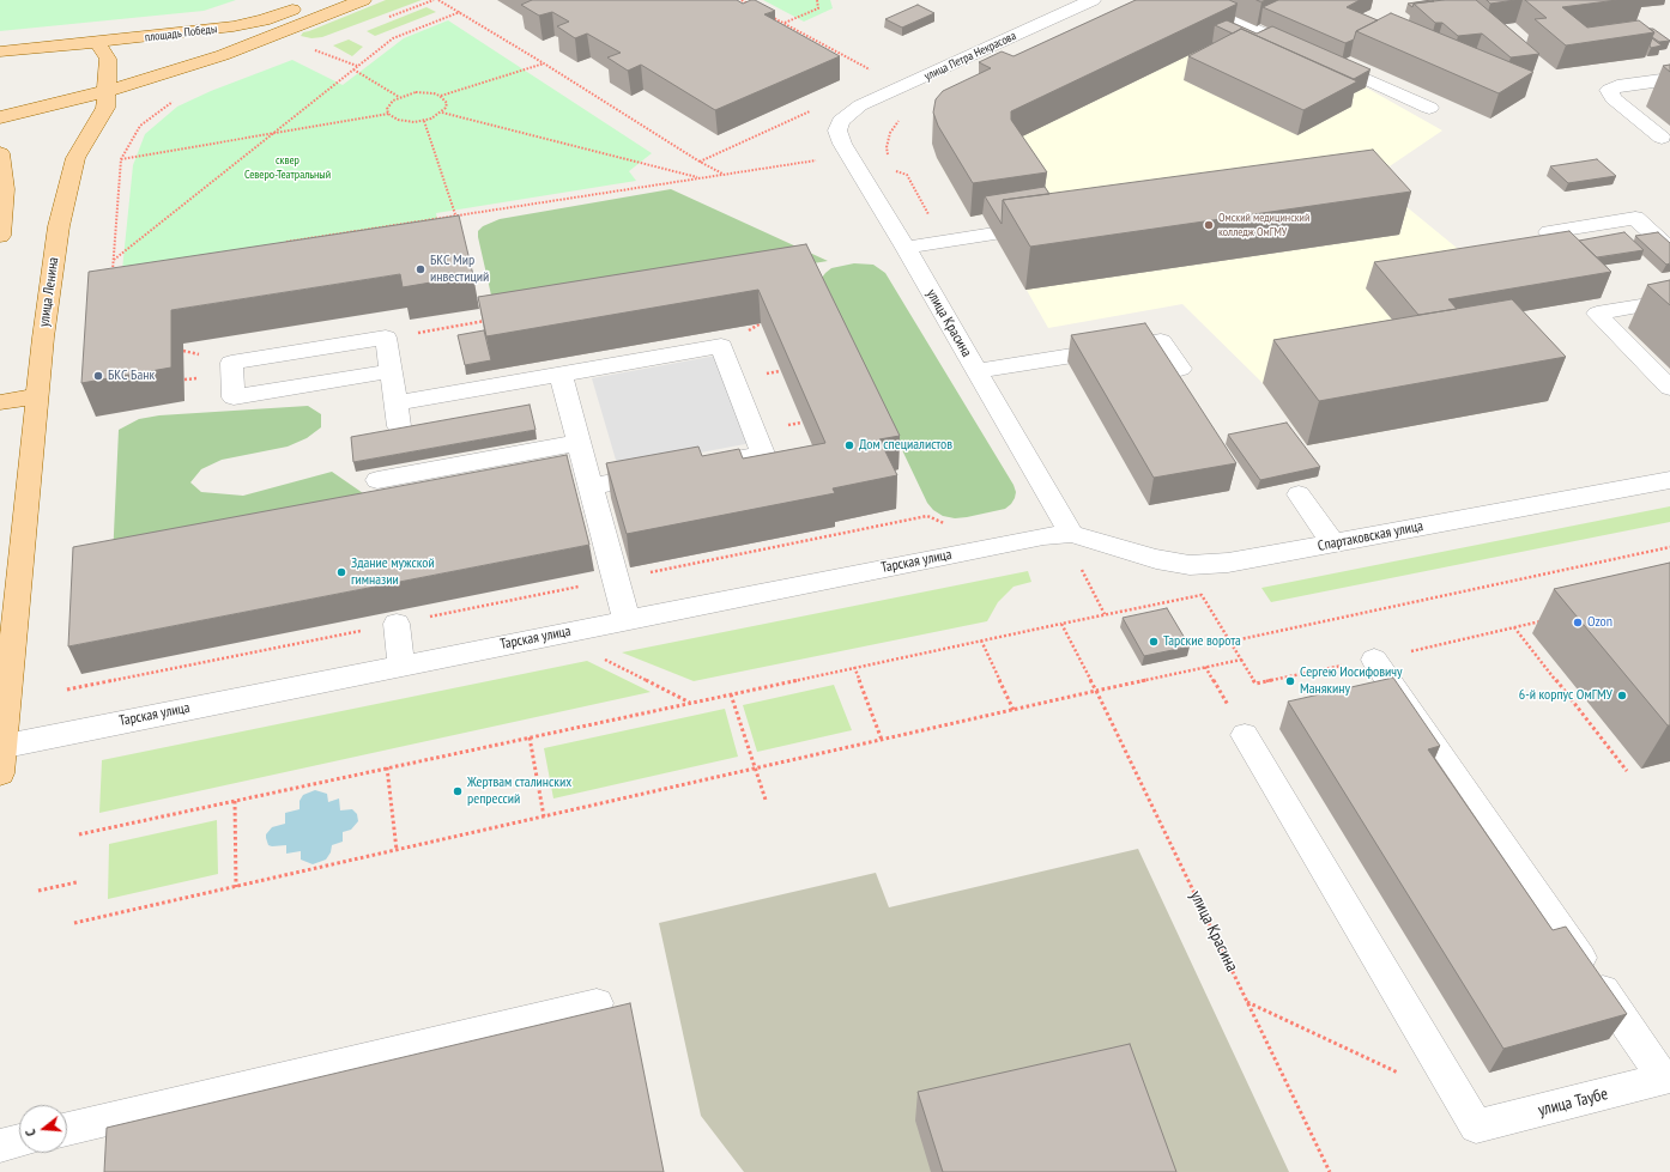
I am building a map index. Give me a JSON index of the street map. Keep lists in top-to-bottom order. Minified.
{"streets":{"main road":["площадь Победы","улица Ленина"],"street":["улица Петра Некрасова","улица Красина","Спартаковская улица","Тарская улица","улица Таубе"]},"crossings":[["улица Петра Некрасова","улица Красина"],["улица Ленина","Тарская улица"],["улица Красина","Спартаковская улица"],["улица Красина","Тарская улица"],["Спартаковская улица","Тарская улица"]],"parks":["сквер Северо-Театральный"],"places":["Омский медицинский колледж ОмГМУ","БКС Мир инвестиций","БКС Банк","Дом специалистов","Здание мужской гимназии","Ozon","Тарские ворота","Сергею Иосифовичу Манякину","6-й корпус ОмГМУ","Жертвам сталинских репрессий"],"north":"left"}
